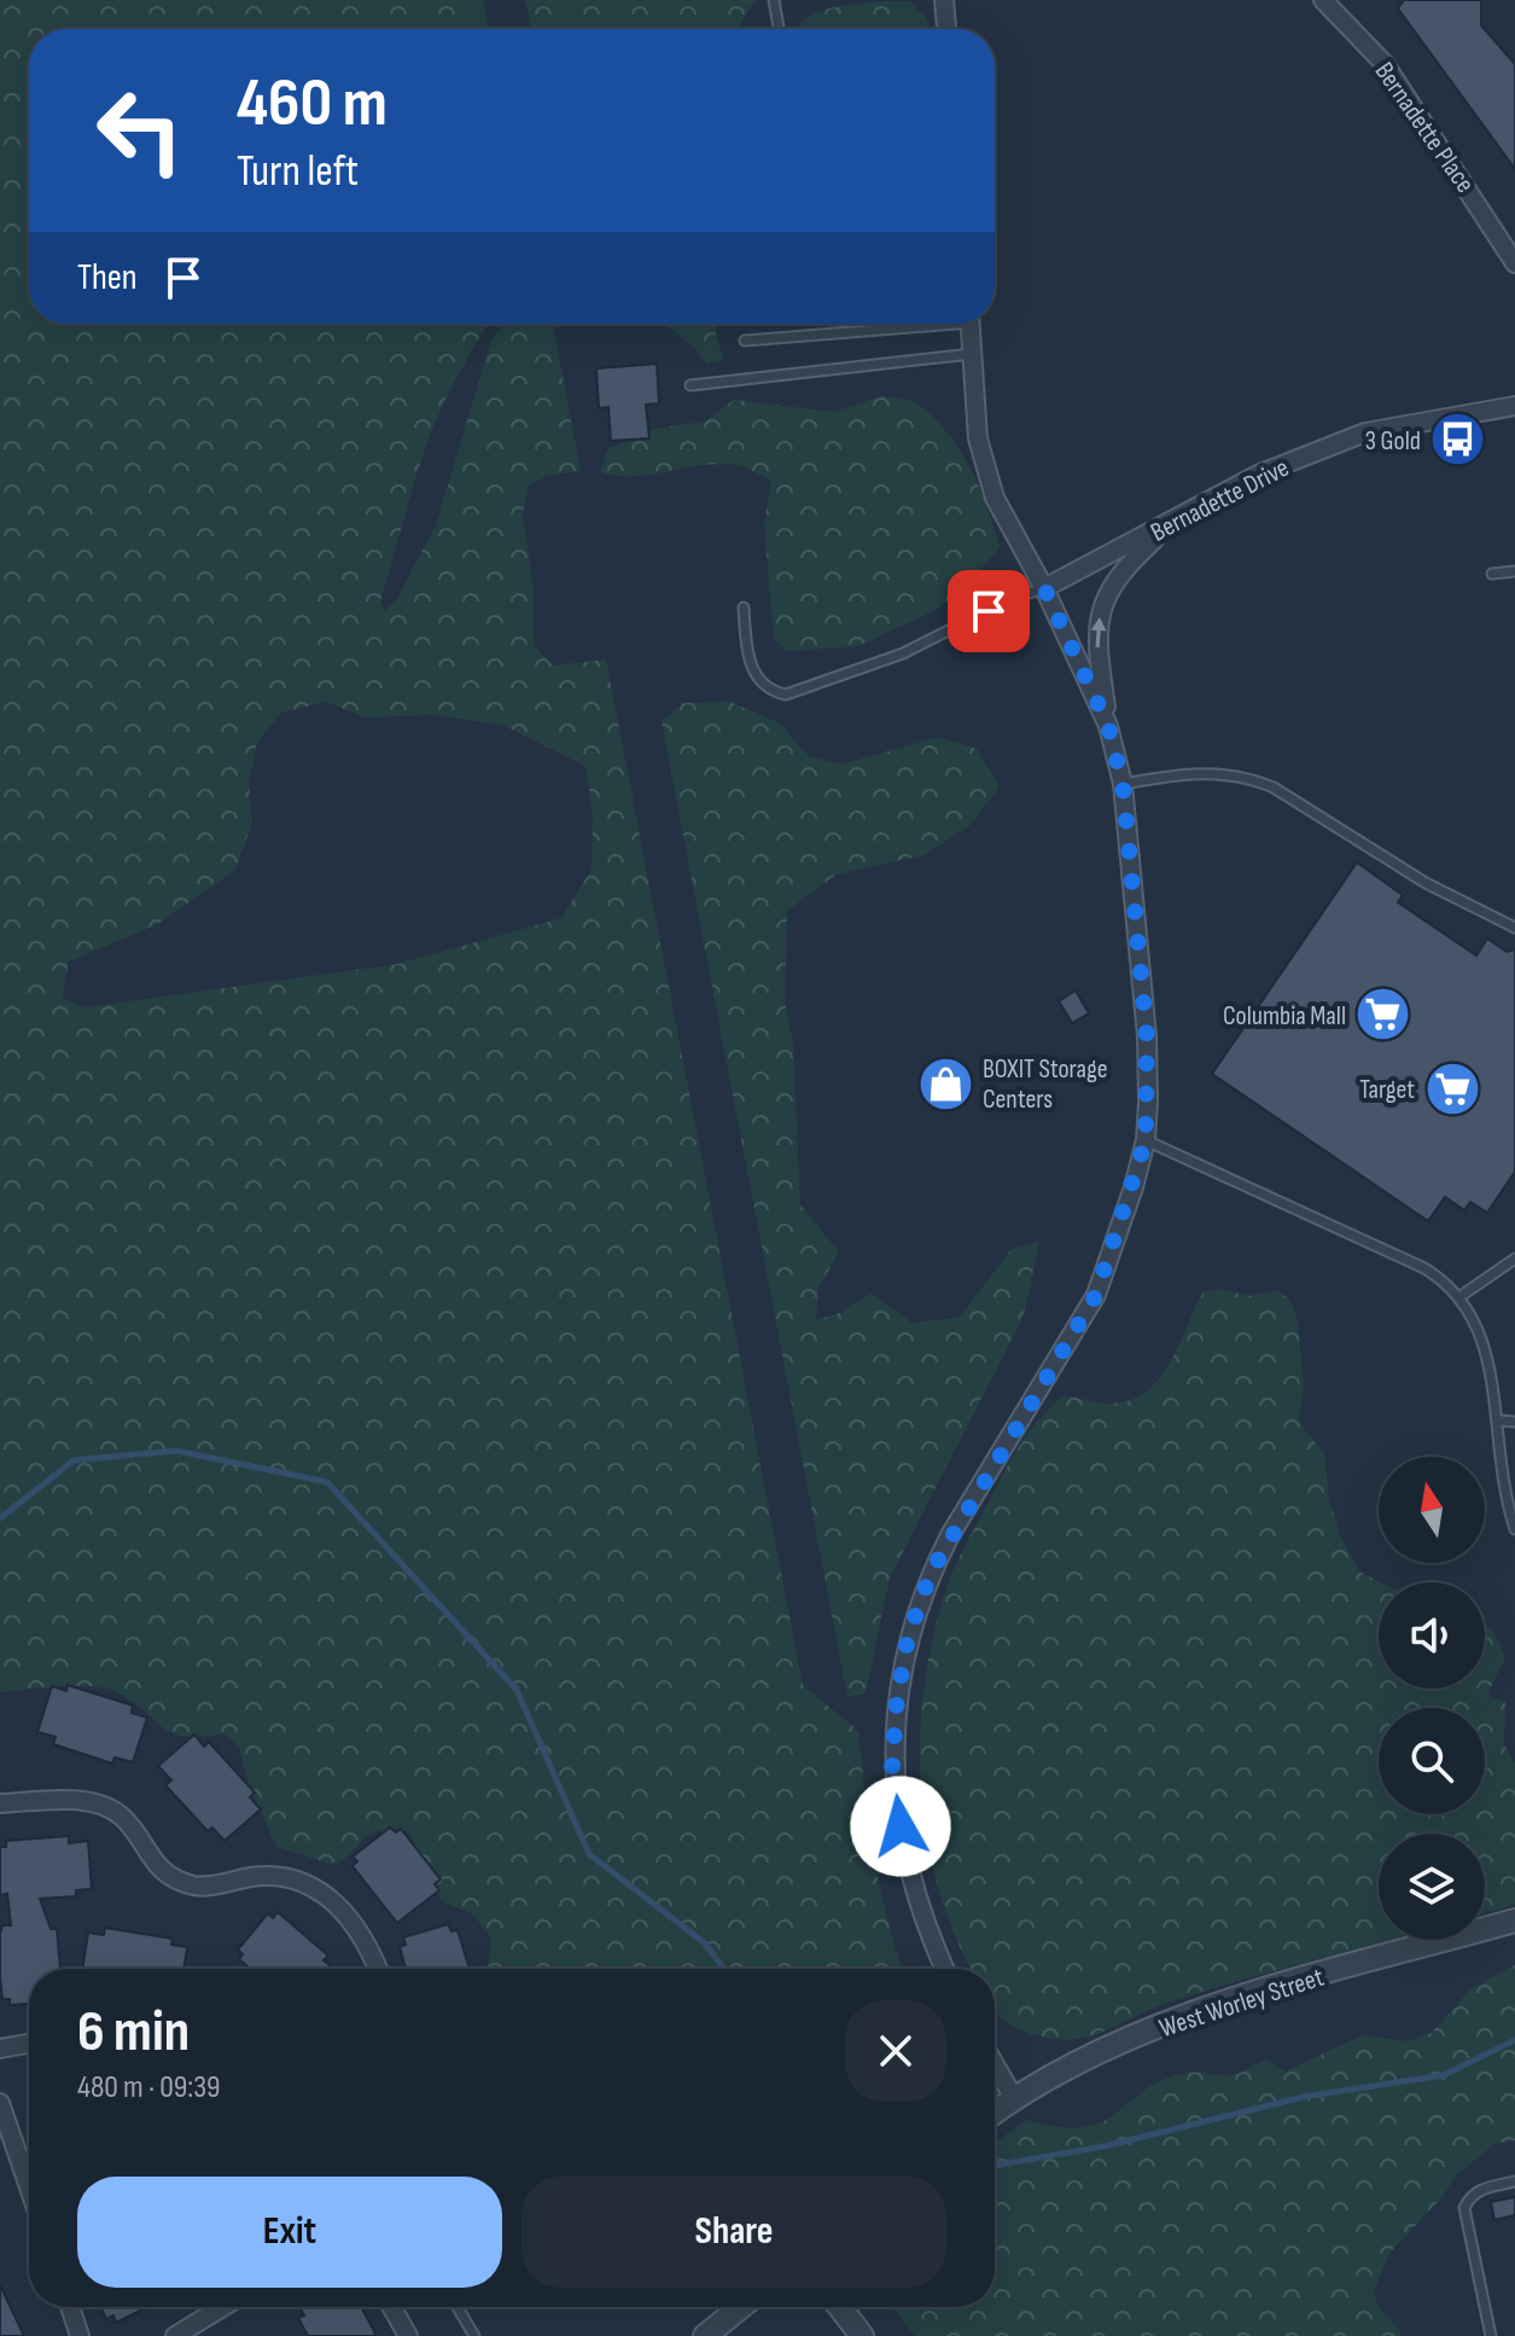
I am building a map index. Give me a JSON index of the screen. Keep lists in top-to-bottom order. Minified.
{"streets":{"street":["Bernadette Place","Bernadette Drive","West Worley Street"]},"places":{"bus stop":["3 Gold"],"supermarket":["Columbia Mall","Target"],"shop":["BOXIT Storage Centers"]},"north":"top","page":{"turn":["460 m","Turn left"],"then":"Then","heading":["6 min","480 m · 09:39"],"buttons":["Exit","Share"]}}
